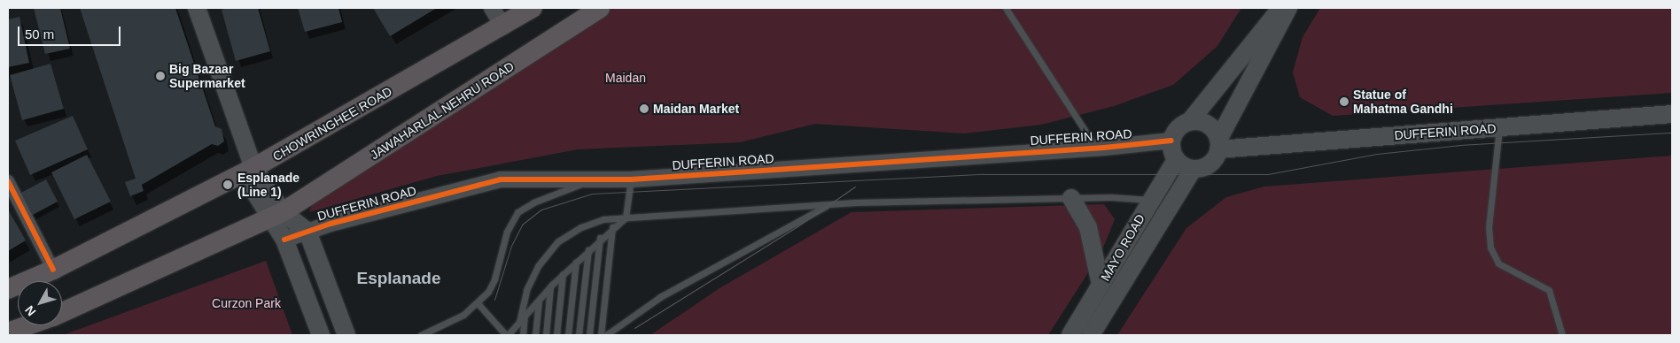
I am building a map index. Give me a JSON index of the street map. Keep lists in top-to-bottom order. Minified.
{"streets":{"main road":["JAWAHARLAL NEHRU ROAD","CHOWRINGHEE ROAD","DUFFERIN ROAD","MAYO ROAD"]},"crossings":[["DUFFERIN ROAD","MAYO ROAD"]],"districts":["Esplanade"],"parks":["Maidan","Curzon Park"],"places":["Big Bazaar Supermarket","Statue of Mahatma Gandhi","Maidan Market","Esplanade (Line 1)"],"scale_bar":"50 m","north":"bottom left"}
